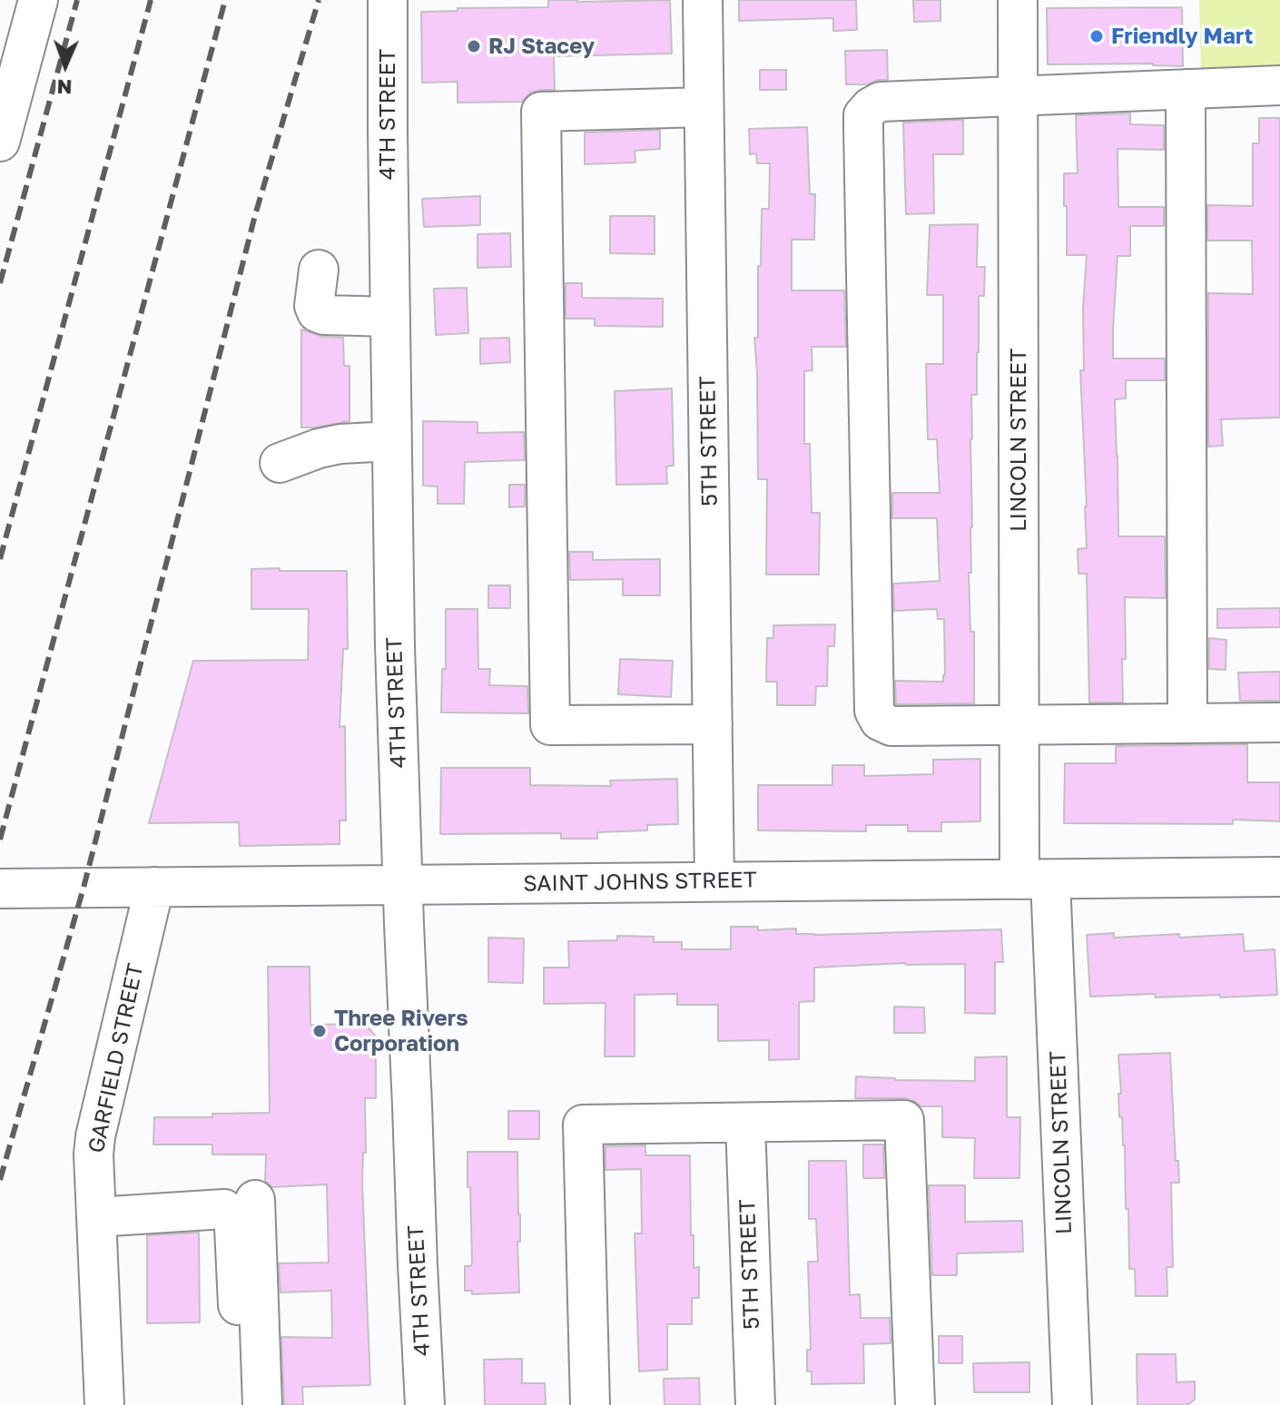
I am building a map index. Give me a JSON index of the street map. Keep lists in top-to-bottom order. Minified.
{"streets":{"street":["4TH STREET","LINCOLN STREET","5TH STREET","SAINT JOHNS STREET","GARFIELD STREET"]},"crossings":[["4TH STREET","SAINT JOHNS STREET"],["LINCOLN STREET","SAINT JOHNS STREET"],["5TH STREET","SAINT JOHNS STREET"],["SAINT JOHNS STREET","GARFIELD STREET"]],"places":["Friendly Mart","RJ Stacey","Three Rivers Corporation"],"north":"bottom"}
